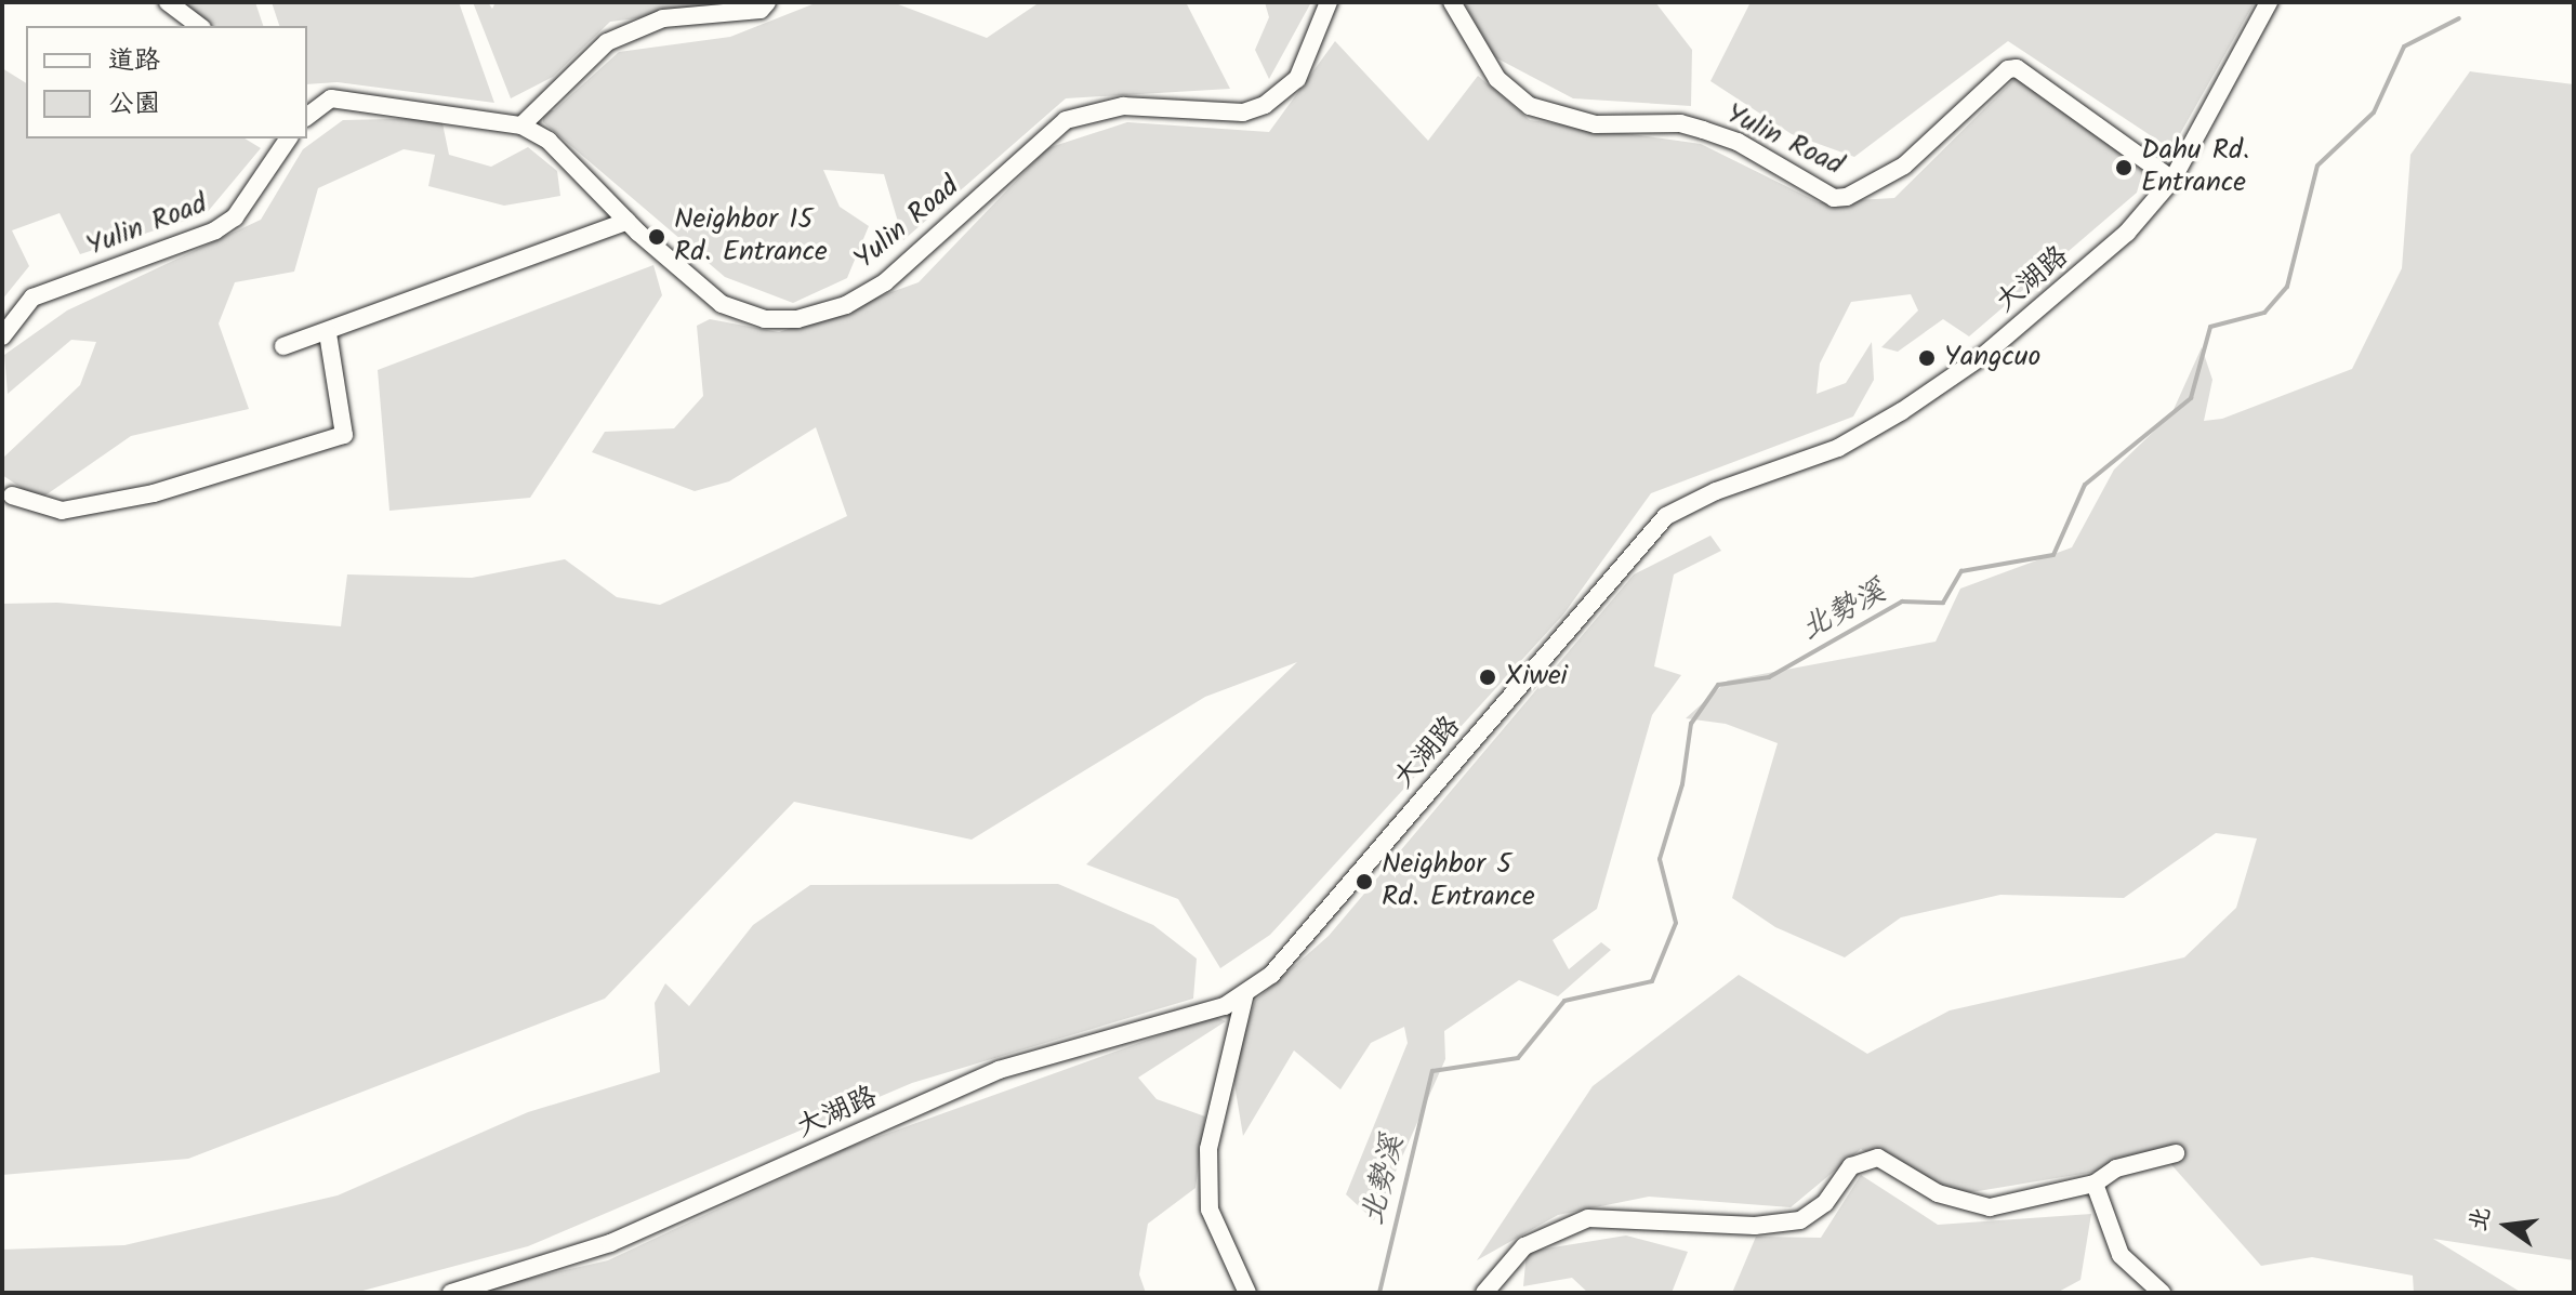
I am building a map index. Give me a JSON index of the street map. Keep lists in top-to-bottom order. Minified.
{"streets":{"street":["Yulin Road","大湖路"]},"crossings":[["Yulin Road","大湖路"]],"water":["北勢溪"],"places":["Dahu Rd. Entrance","Neighbor 15 Rd. Entrance","Yangcuo","Xiwei","Neighbor 5 Rd. Entrance"],"legend":["道路","公園"],"north":"left"}
